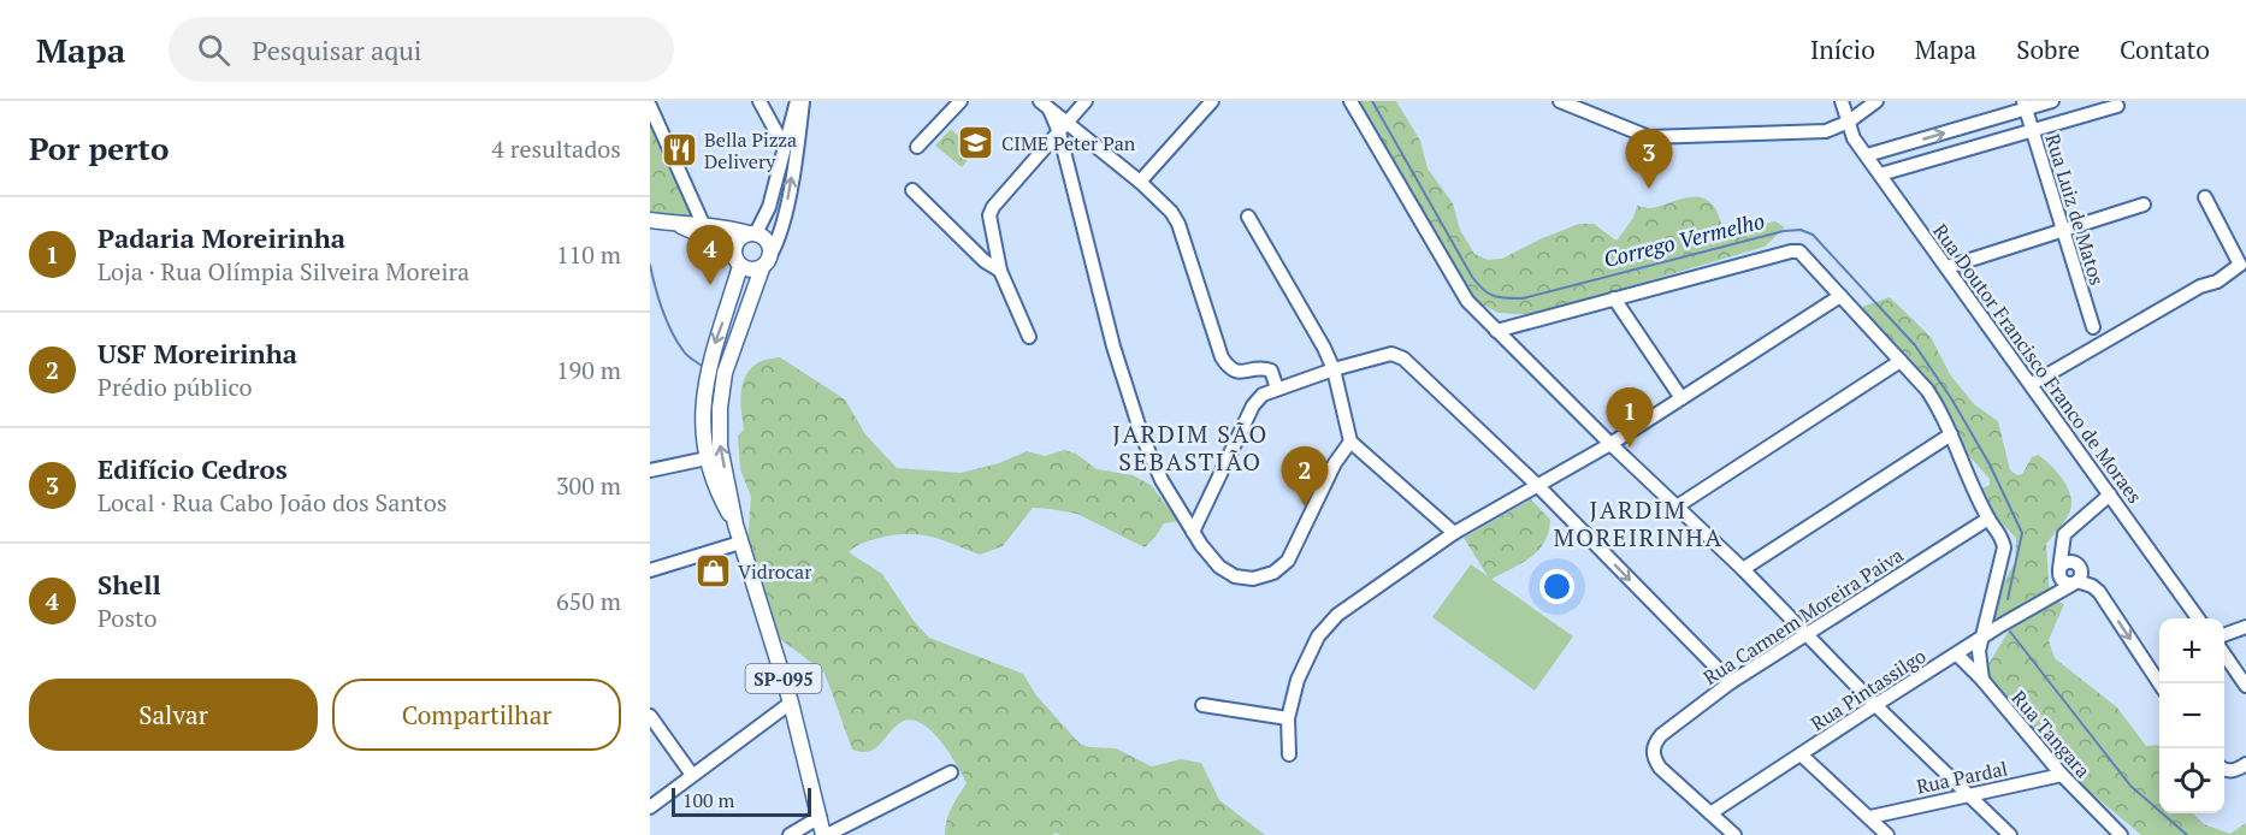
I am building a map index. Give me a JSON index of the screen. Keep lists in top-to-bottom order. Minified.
{"streets":{"main road":["SP-095"],"street":["Rua Luiz de Matos","Rua Doutor Francisco Franco de Moraes","Rua Carmem Moreira Paiva","Rua Pintassilgo","Rua Tangara","Rua Pardal"]},"crossings":[["Rua Carmem Moreira Paiva","Rua Pintassilgo"],["Rua Pintassilgo","Rua Tangara"],["Rua Tangara","Rua Pardal"]],"districts":["JARDIM SÃO SEBASTIÃO","JARDIM MOREIRINHA"],"water":["Corrego Vermelho"],"places":{"school or university":["CIME Peter Pan"],"restaurant":["Bella Pizza Delivery"],"shop":["Vidrocar"]},"scale_bar":"100 m","page":{"header":"Mapa","search":"Pesquisar aqui","nav":["Início","Mapa","Sobre","Contato"],"heading":["Por perto","4 resultados"],"pins":["3","4","1","2"],"list":[{"mark":"1","name":"Padaria Moreirinha","note":"Loja · Rua Olímpia Silveira Moreira","value":"110 m"},{"mark":"2","name":"USF Moreirinha","note":"Prédio público","value":"190 m"},{"mark":"3","name":"Edifício Cedros","note":"Local · Rua Cabo João dos Santos","value":"300 m"},{"mark":"4","name":"Shell","note":"Posto","value":"650 m"}],"map_buttons":["+","−"],"buttons":["Salvar","Compartilhar"],"scale":"100 m"}}
